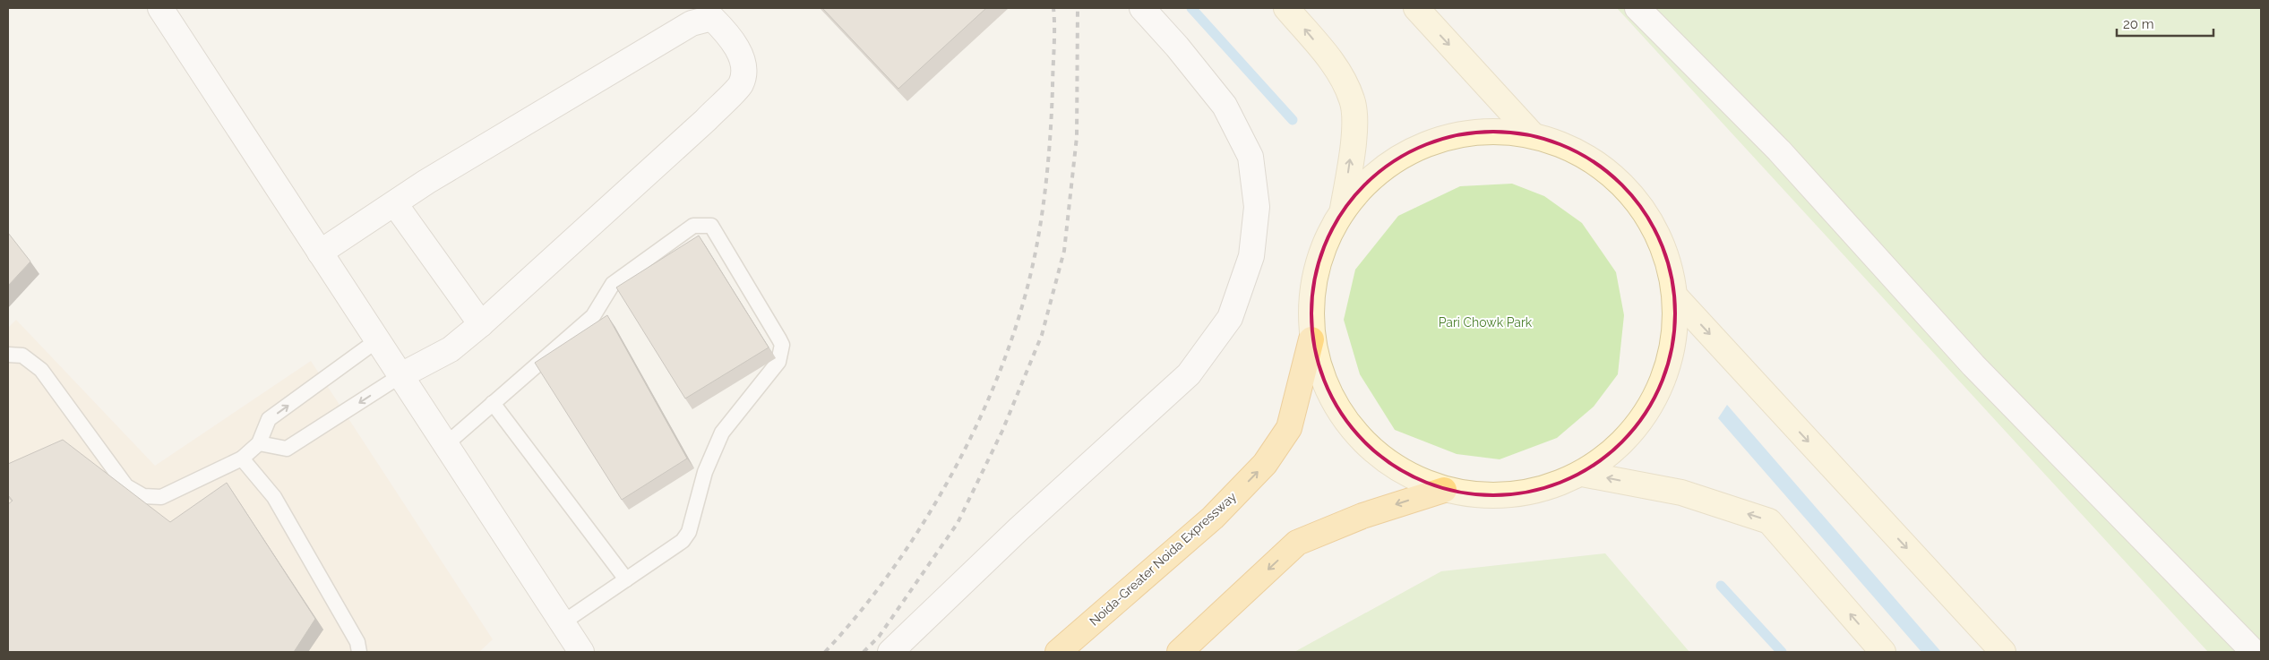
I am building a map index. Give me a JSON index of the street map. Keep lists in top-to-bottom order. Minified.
{"streets":{"highway":["Noida-Greater Noida Expressway"]},"parks":["Pari Chowk Park"],"scale_bar":"20 m"}
